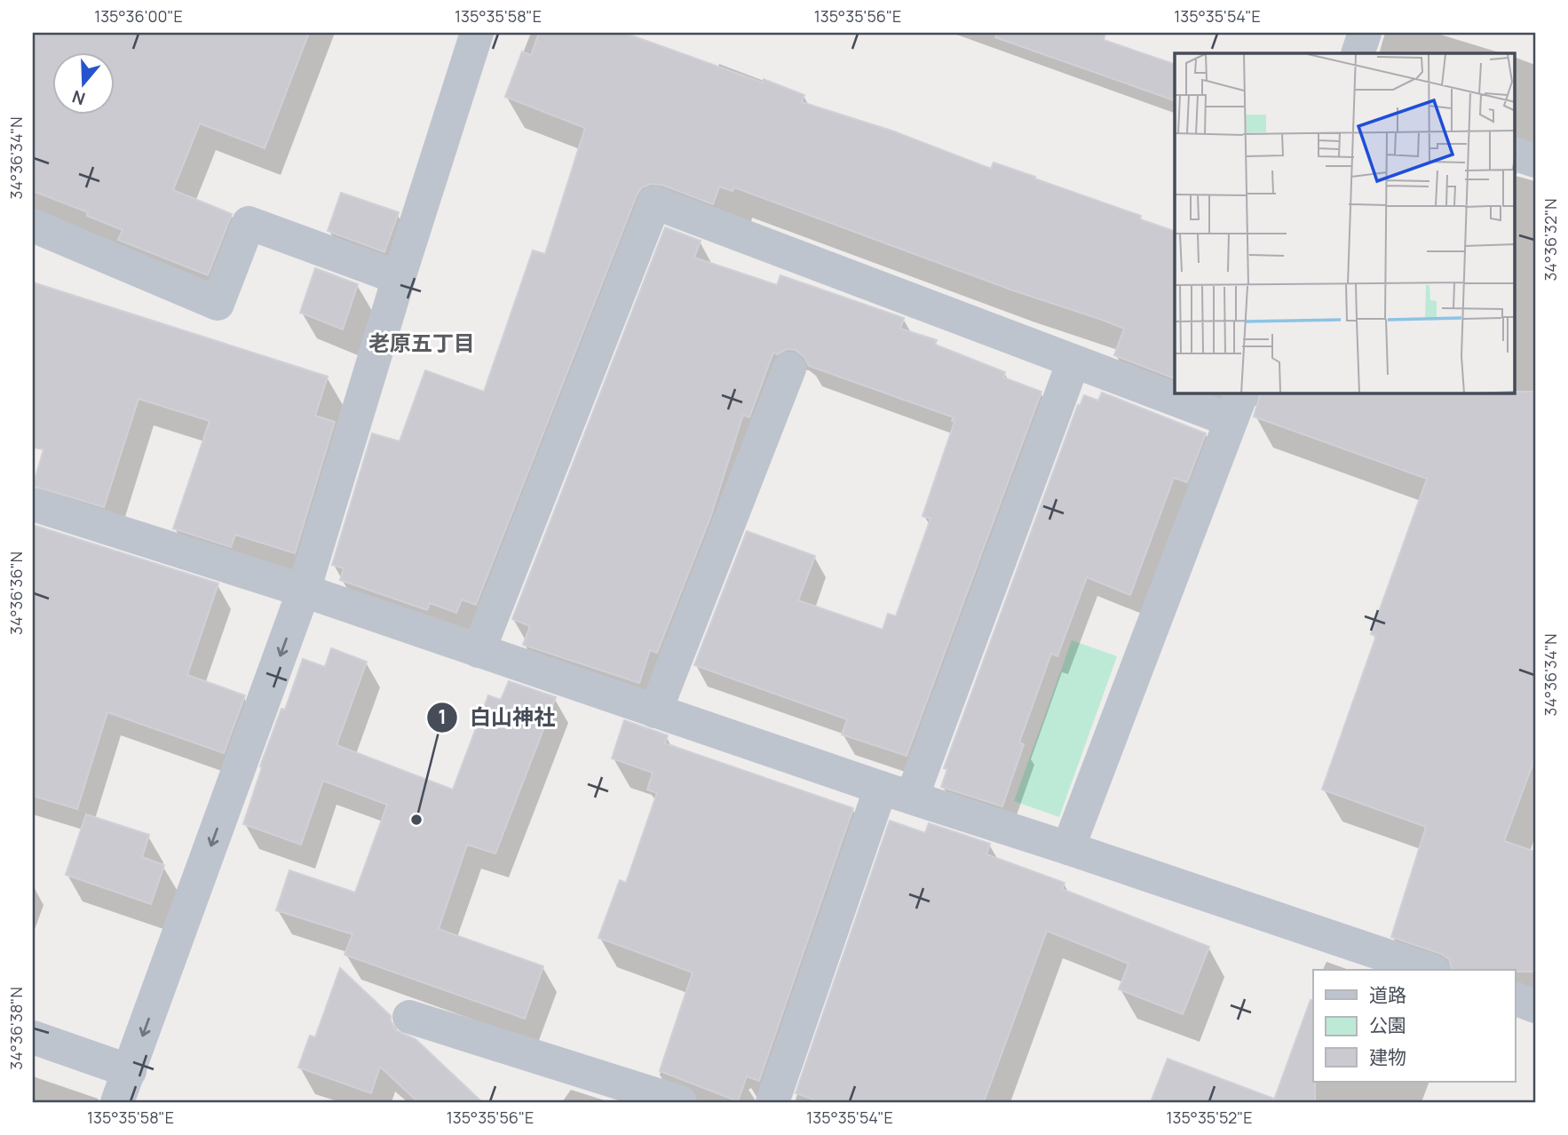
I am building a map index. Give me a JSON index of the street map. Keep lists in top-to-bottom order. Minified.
{"districts":["老原五丁目"],"places":["白山神社"],"legend":["道路","公園","建物"],"north":"bottom","coordinates":["135°36'00\"E","135°35'58\"E","135°35'56\"E","135°35'54\"E","34°36'34\"N","34°36'32\"N","34°36'36\"N","34°36'38\"N","135°35'52\"E"]}
